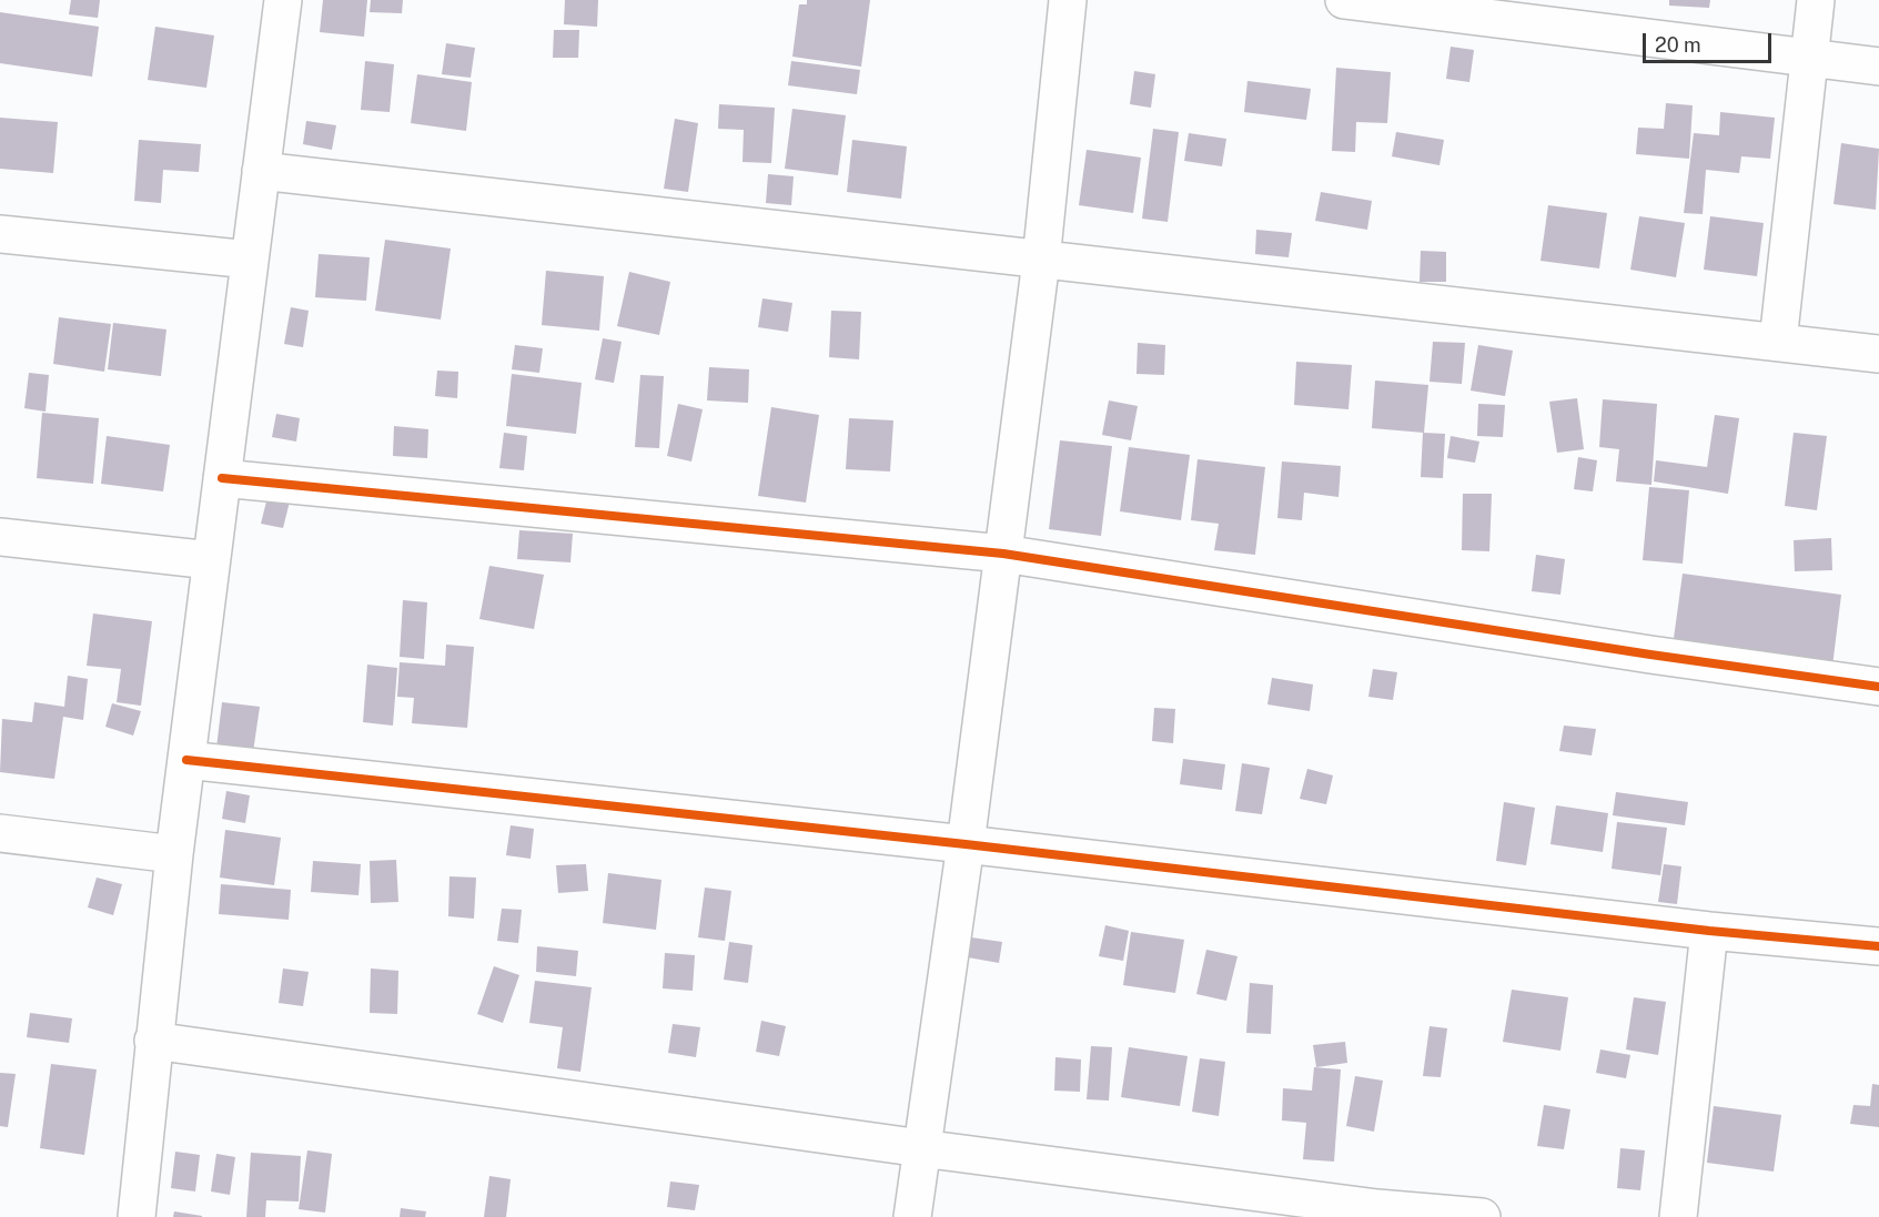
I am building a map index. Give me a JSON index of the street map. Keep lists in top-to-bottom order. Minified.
{"scale_bar":"20 m"}
